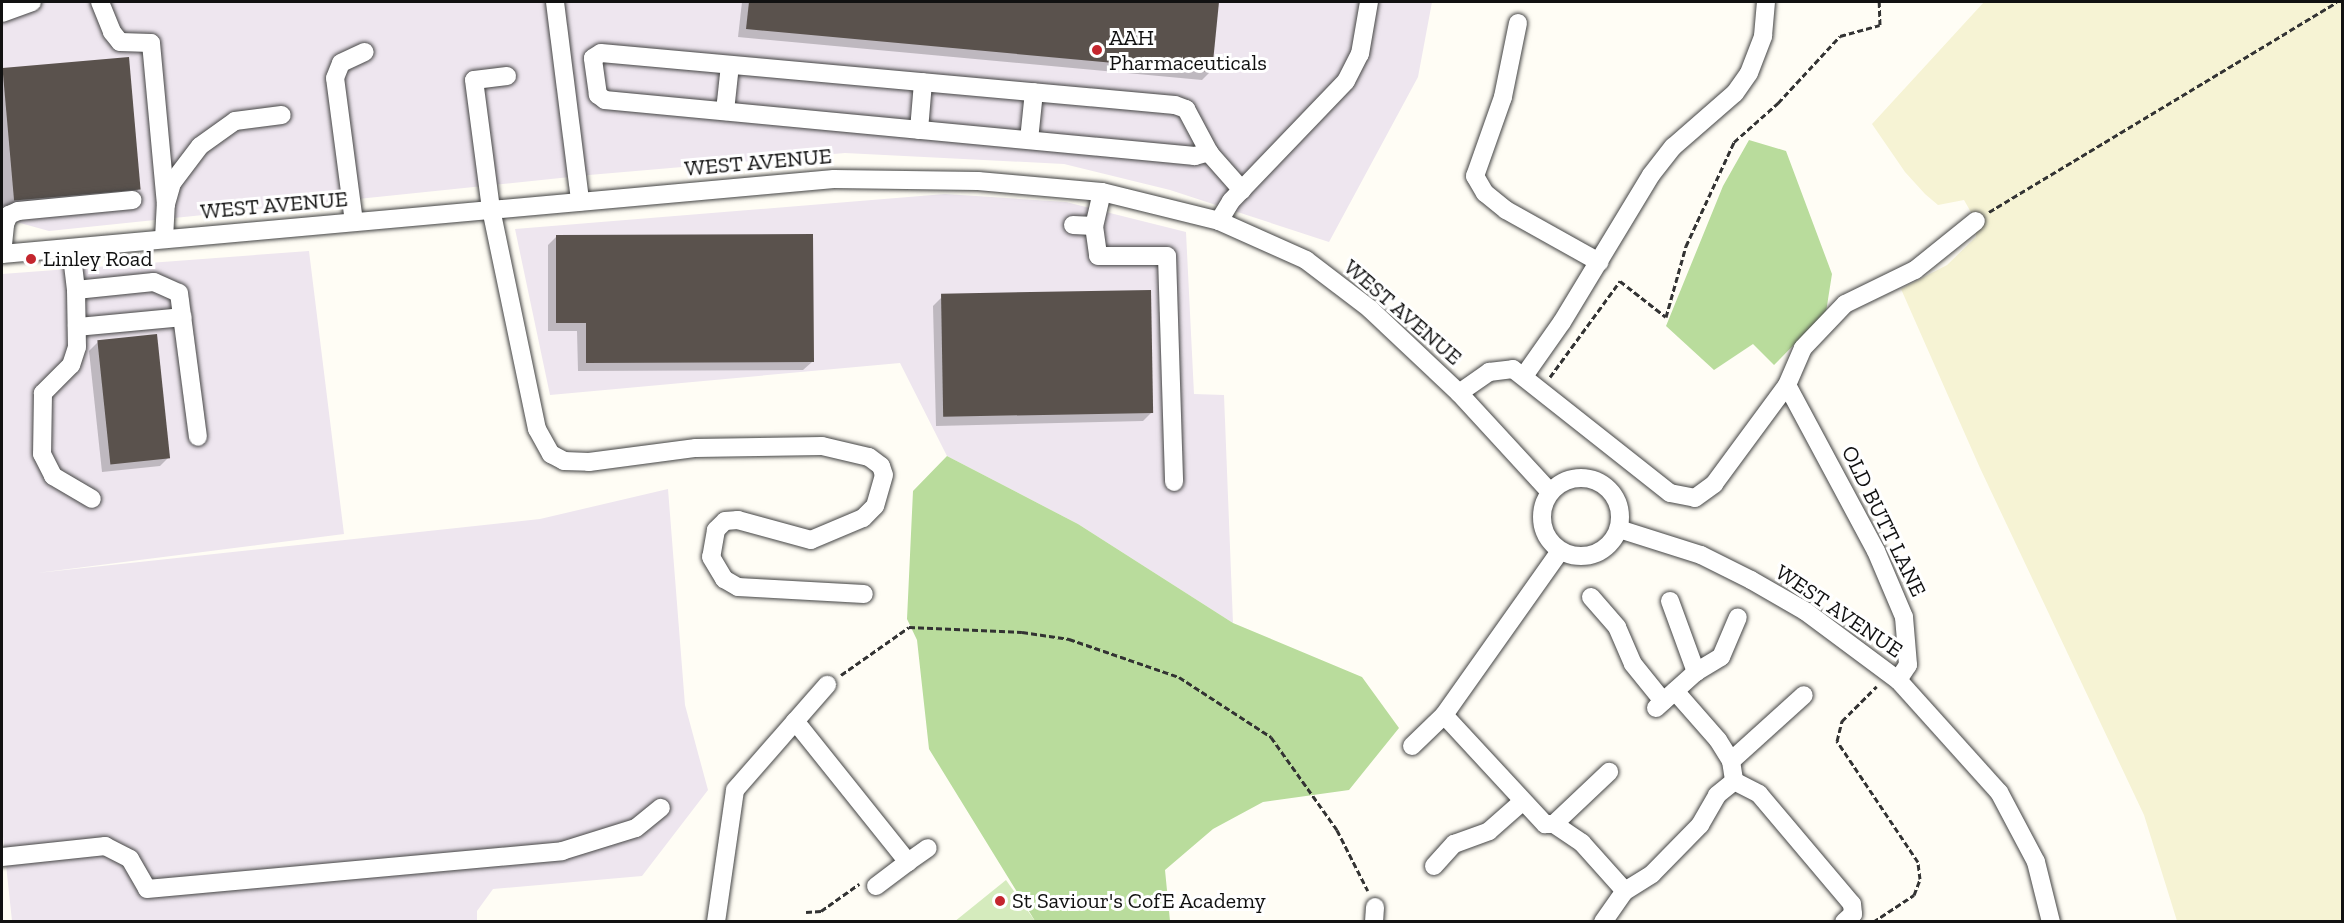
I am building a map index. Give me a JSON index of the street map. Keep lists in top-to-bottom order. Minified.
{"streets":{"street":["WEST AVENUE","OLD BUTT LANE"]},"crossings":[["WEST AVENUE","OLD BUTT LANE"]],"places":["AAH Pharmaceuticals","Linley Road","St Saviour's CofE Academy"]}
